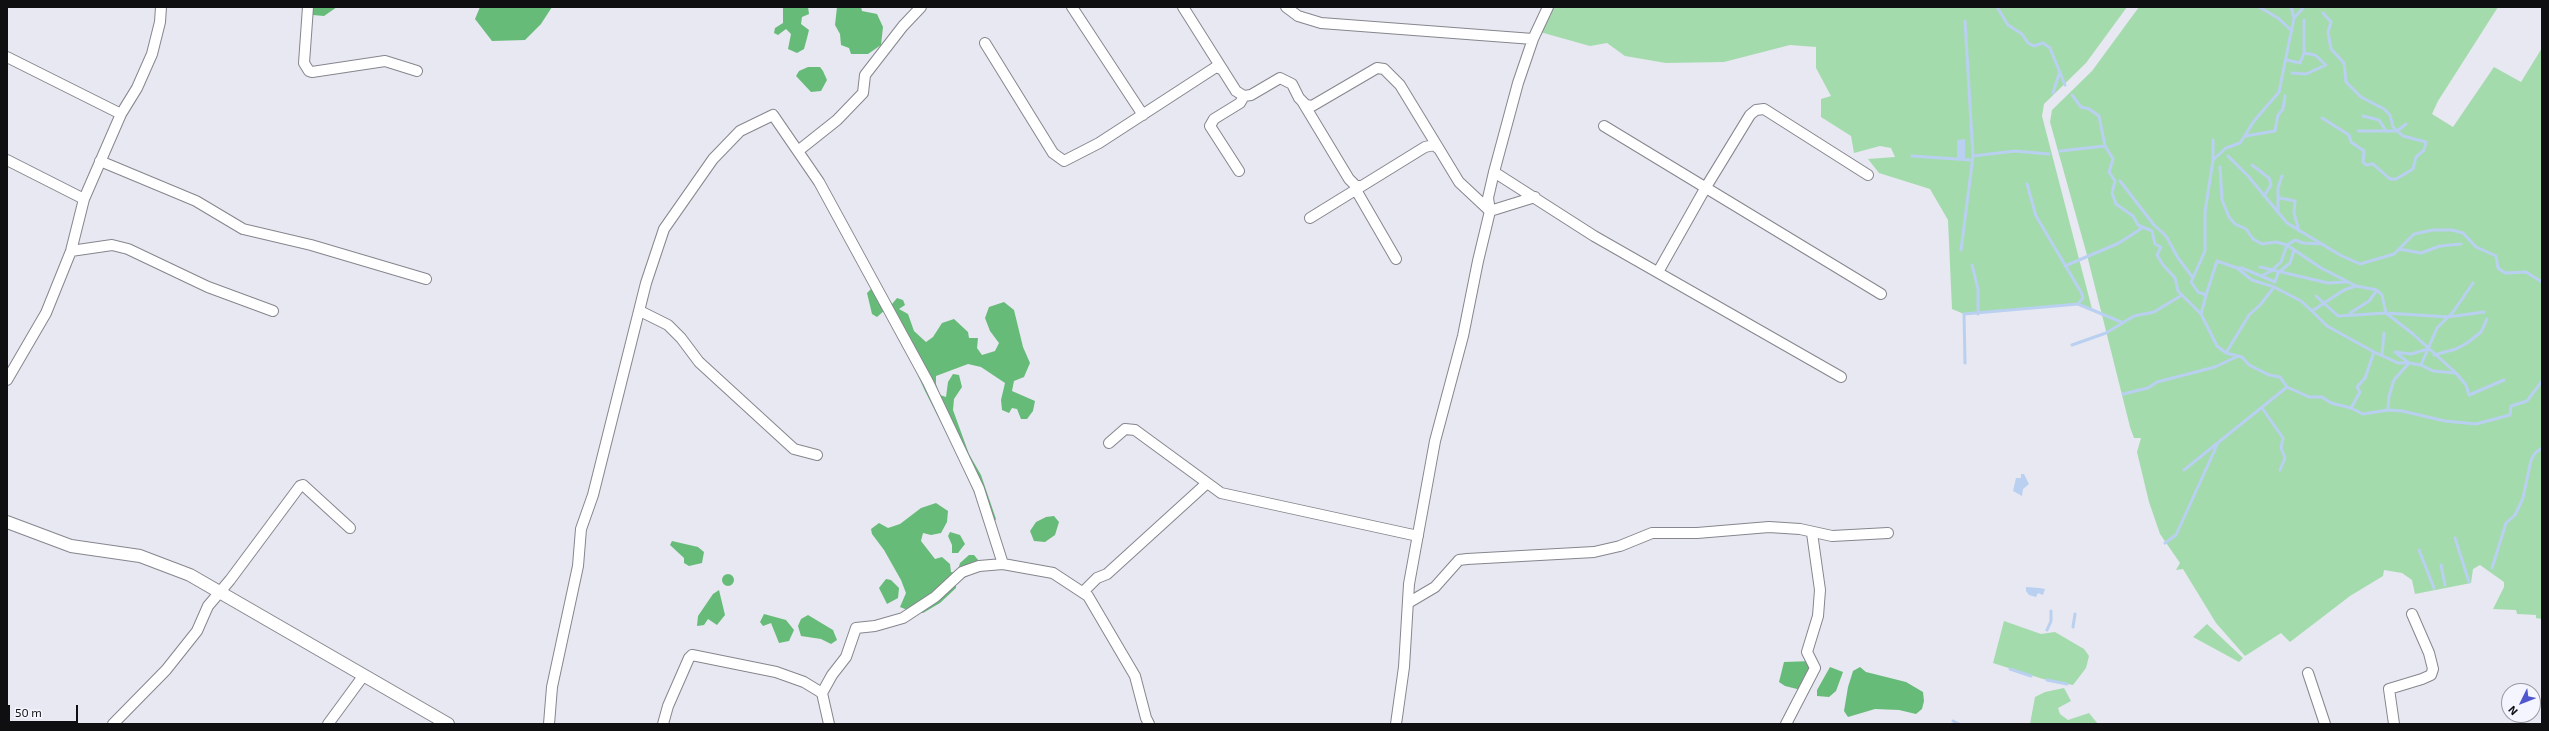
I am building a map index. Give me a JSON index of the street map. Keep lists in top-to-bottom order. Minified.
{"scale_bar":"50 m","north":"bottom left"}
